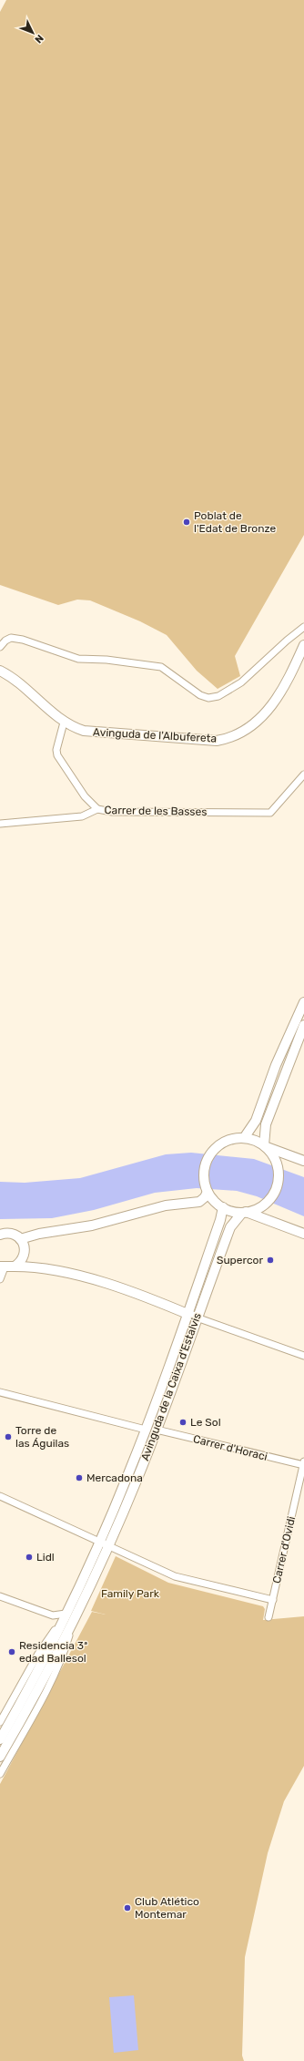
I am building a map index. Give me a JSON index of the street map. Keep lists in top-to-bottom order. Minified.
{"streets":{"main road":["Avinguda de l'Albufereta","Avinguda de la Caixa d'Estalvis"],"street":["Carrer de les Basses","Carrer d'Horaci","Carrer d'Ovidi"]},"crossings":[["Avinguda de la Caixa d'Estalvis","Carrer d'Horaci"],["Carrer d'Horaci","Carrer d'Ovidi"]],"parks":["Family Park"],"places":["Poblat de l'Edat de Bronze","Supercor","Le Sol","Torre de las Águilas","Mercadona","Lidl","Residencia 3ª edad Ballesol","Club Atlético Montemar"],"north":"bottom right"}
